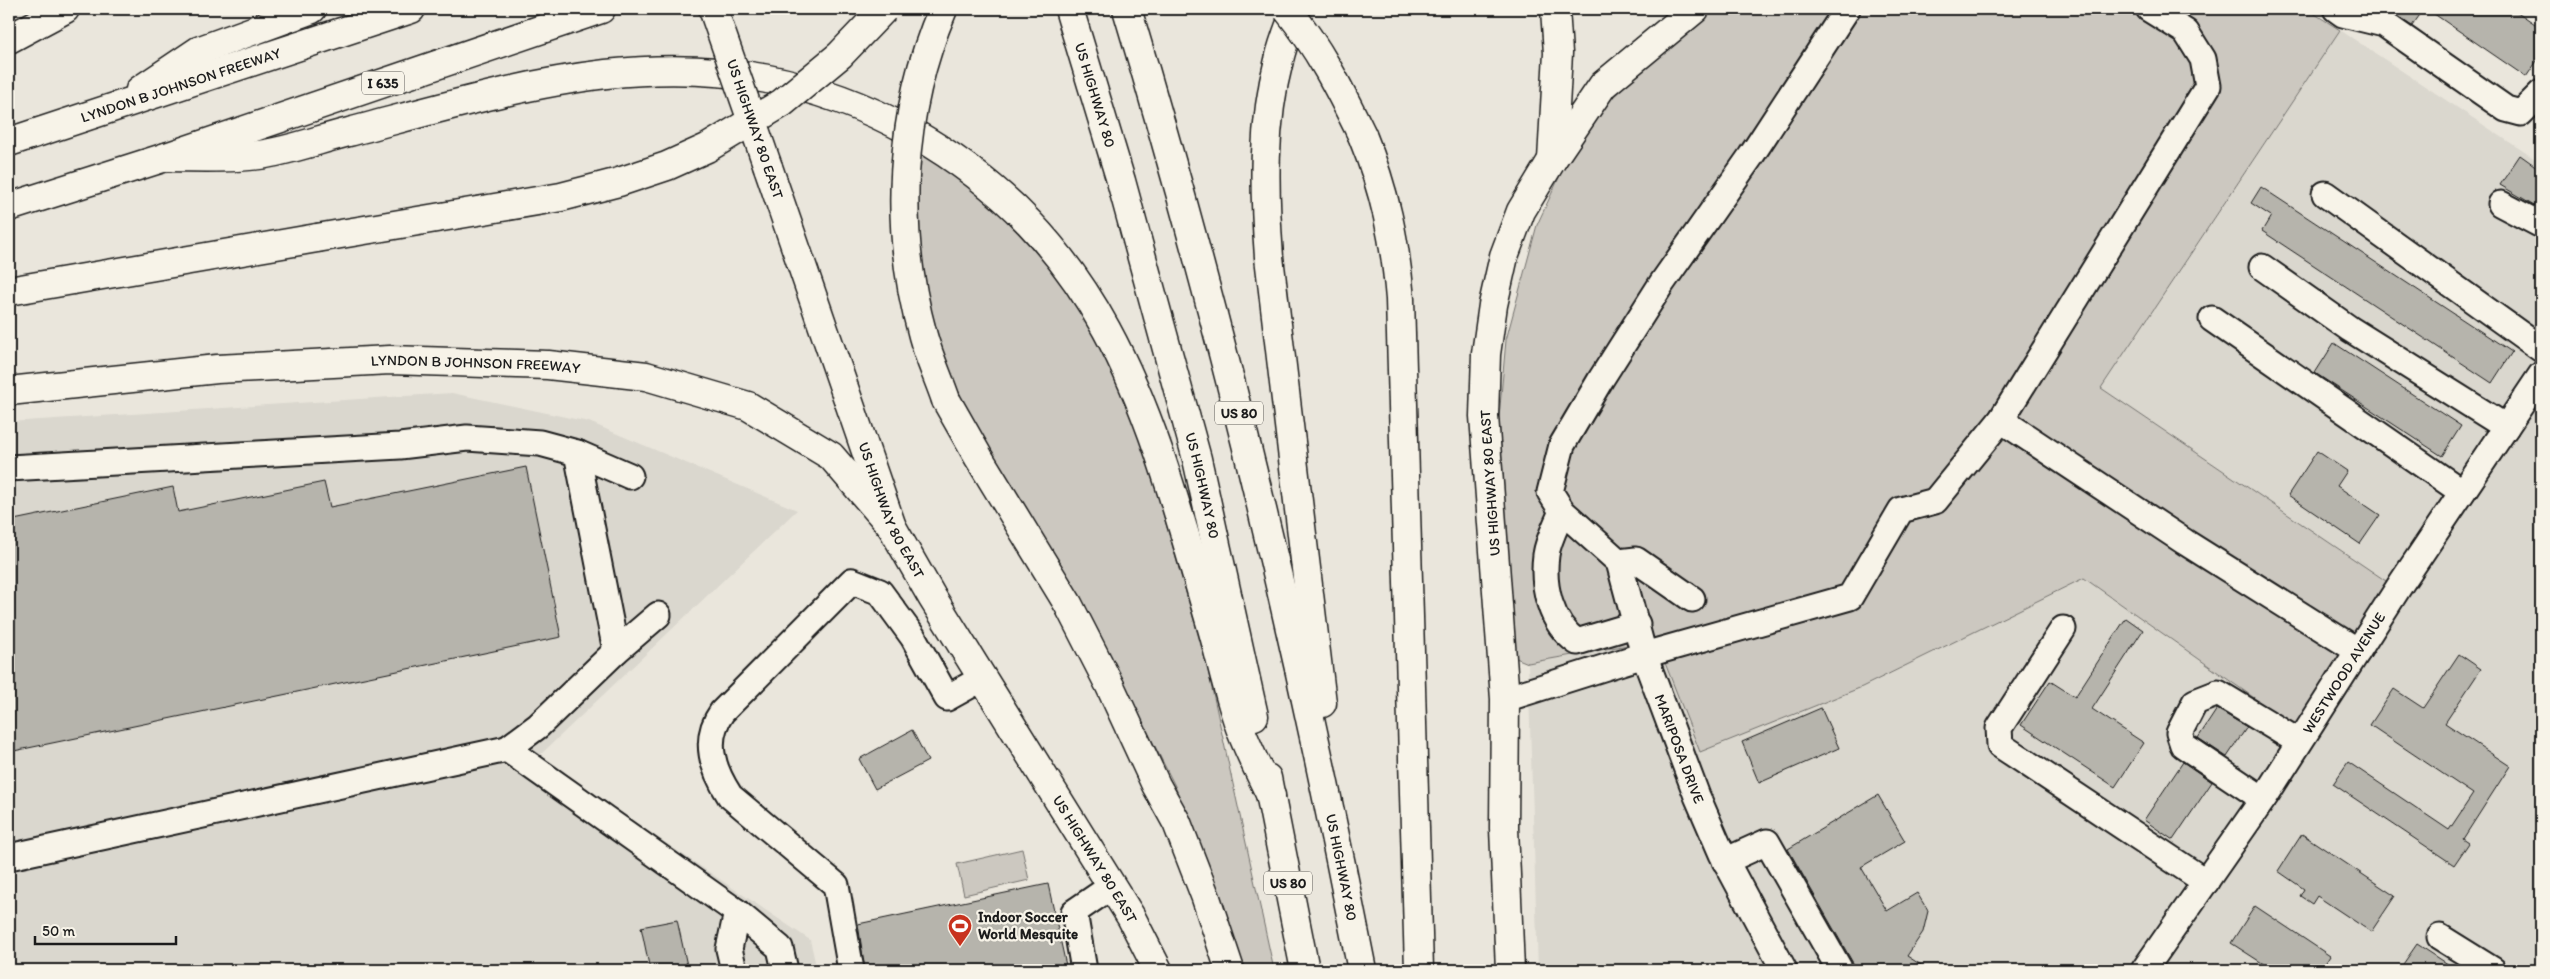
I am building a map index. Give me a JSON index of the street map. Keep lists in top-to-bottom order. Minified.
{"streets":{"main road":["I 635","LYNDON B JOHNSON FREEWAY","US HIGHWAY 80","US HIGHWAY 80 EAST","US 80"],"street":["WESTWOOD AVENUE","MARIPOSA DRIVE"]},"crossings":[["LYNDON B JOHNSON FREEWAY","US HIGHWAY 80 EAST"]],"places":{"sports":["Indoor Soccer World Mesquite"]},"scale_bar":"50 m"}
